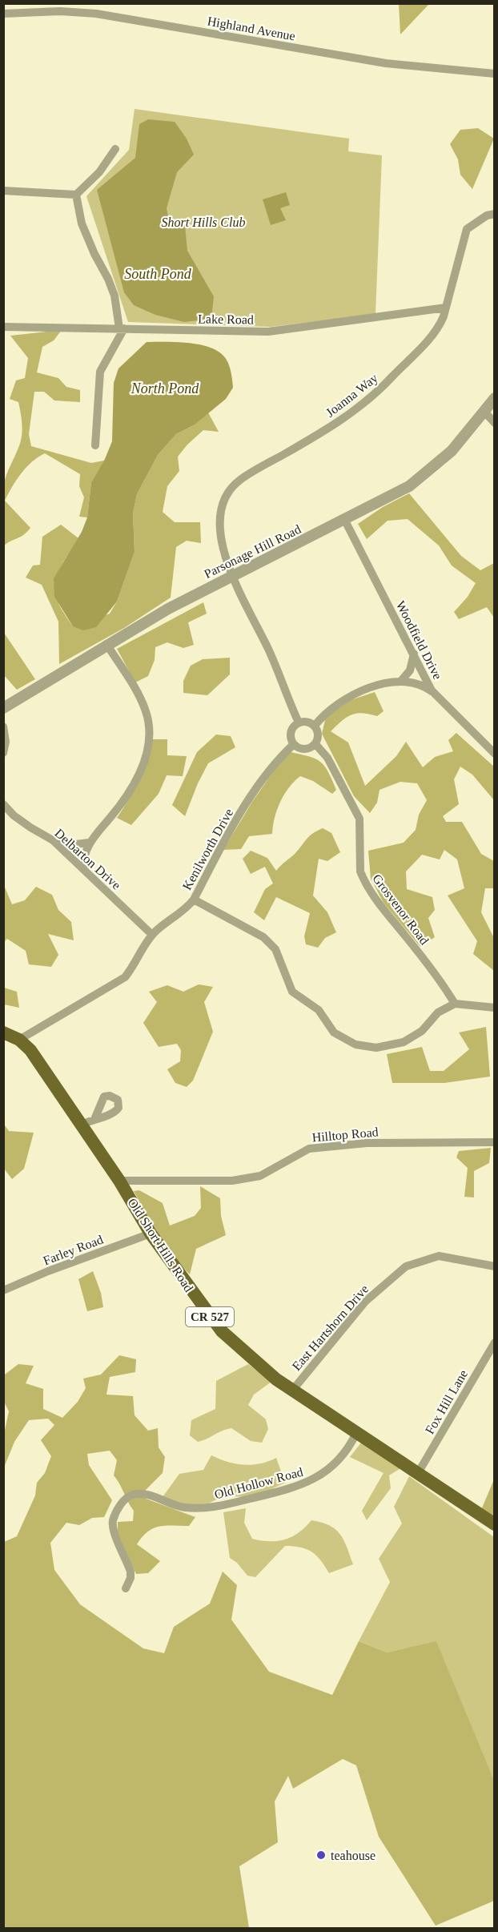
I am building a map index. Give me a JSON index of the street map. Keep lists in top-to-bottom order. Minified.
{"streets":{"main road":["Old Short Hills Road","CR 527"],"street":["Highland Avenue","Lake Road","Joanna Way","Parsonage Hill Road","Woodfield Drive","Kenilworth Drive","Delbarton Drive","Grosvenor Road","Hilltop Road","Farley Road","East Hartshorn Drive","Fox Hill Lane","Old Hollow Road"]},"crossings":[["Lake Road","Joanna Way"],["Joanna Way","Parsonage Hill Road"],["Parsonage Hill Road","Woodfield Drive"],["Kenilworth Drive","Delbarton Drive"],["Kenilworth Drive","Grosvenor Road"],["Kenilworth Drive","Old Short Hills Road"],["Hilltop Road","Old Short Hills Road"],["Old Short Hills Road","Farley Road"],["Old Short Hills Road","East Hartshorn Drive"],["Old Short Hills Road","Fox Hill Lane"],["Old Short Hills Road","Old Hollow Road"]],"water":["South Pond","North Pond"],"parks":["Short Hills Club"],"places":["teahouse"]}
